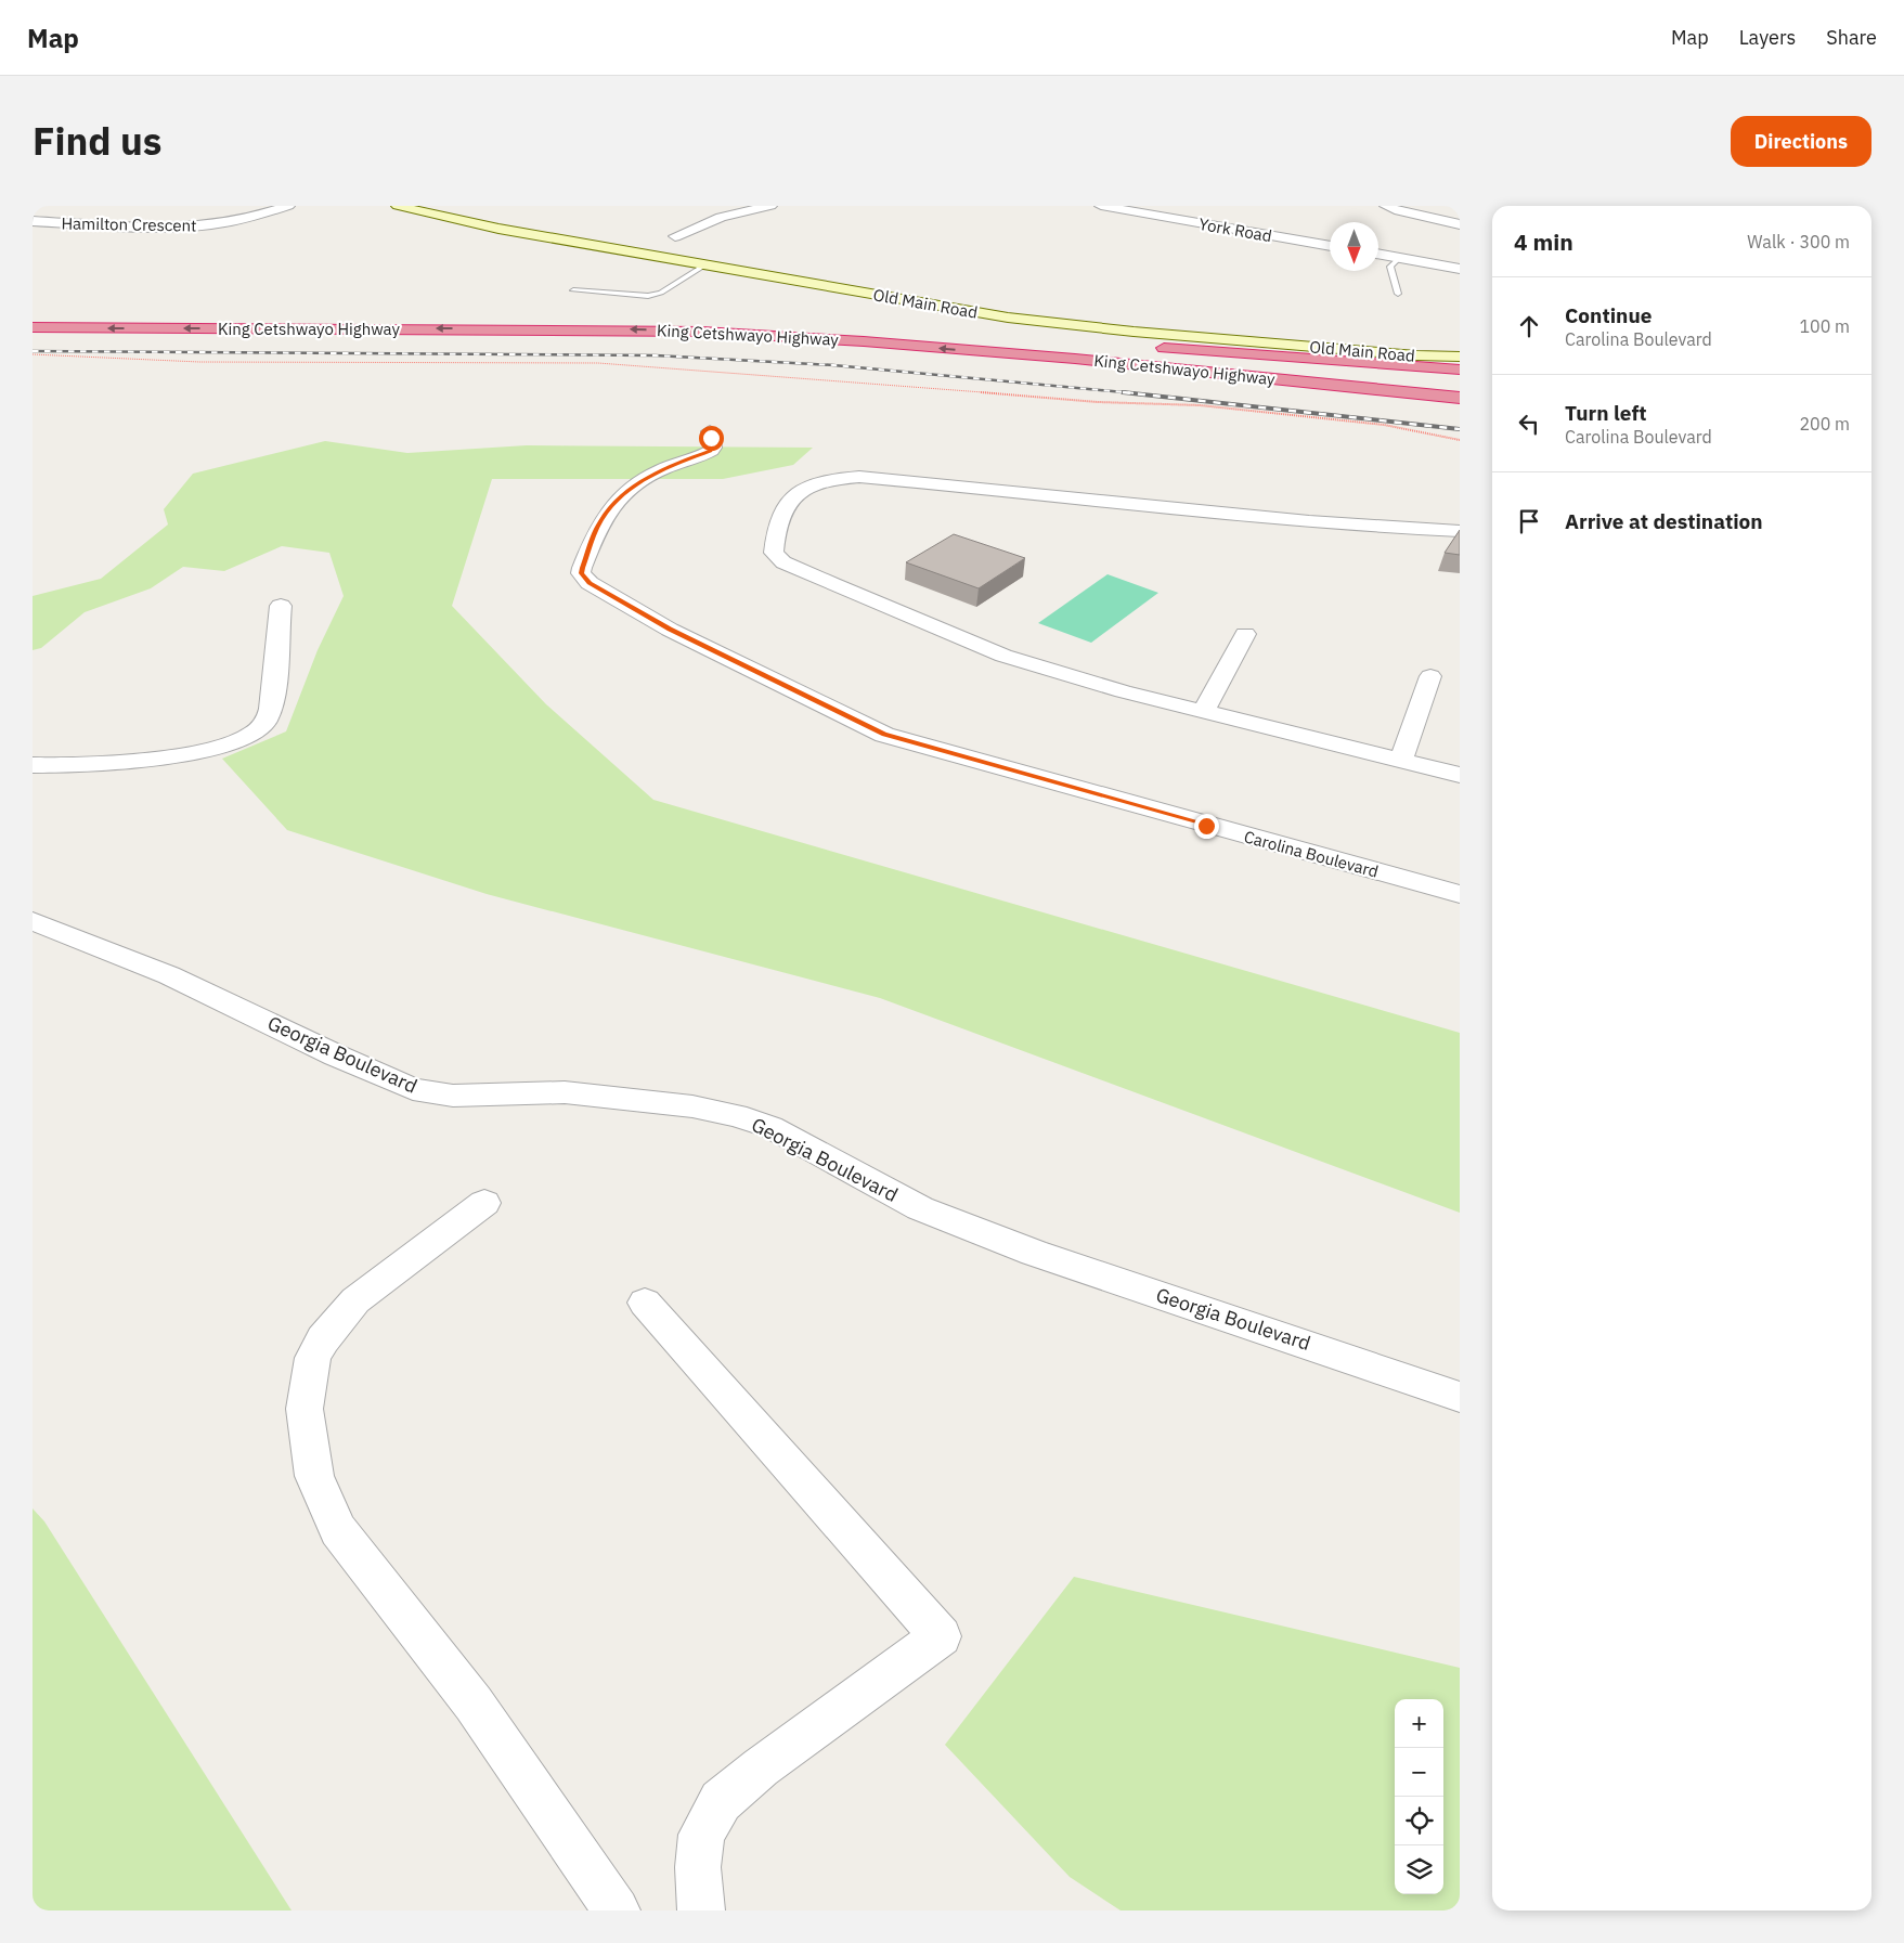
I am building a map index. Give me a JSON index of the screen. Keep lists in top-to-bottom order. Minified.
{"streets":{"highway":["King Cetshwayo Highway"],"street":["Hamilton Crescent","York Road","Old Main Road","Carolina Boulevard","Georgia Boulevard"]},"north":"bottom","page":{"header":"Map","nav":["Map","Layers","Share"],"title":"Find us","buttons":"Directions","heading":["4 min","Walk · 300 m"],"list":[["Continue","Carolina Boulevard","100 m"],["Turn left","Carolina Boulevard","200 m"],"Arrive at destination"],"map_buttons":["+","−"]}}
